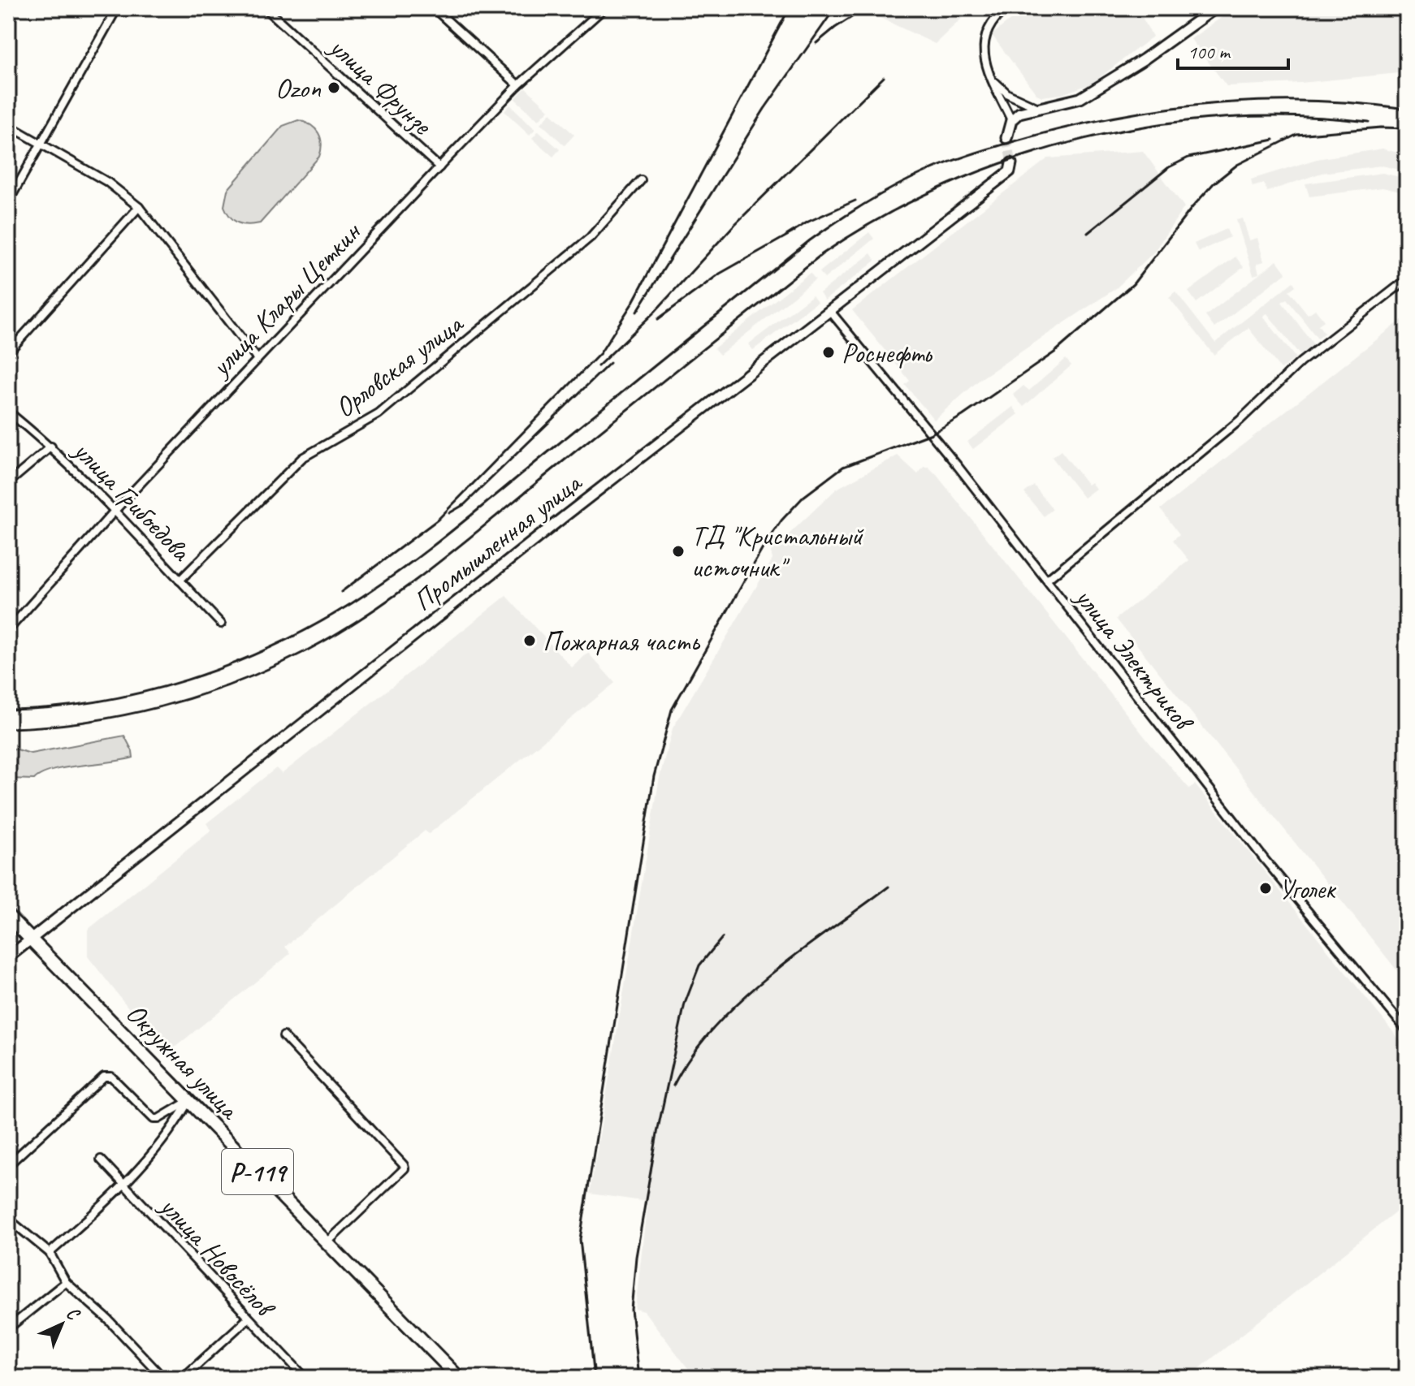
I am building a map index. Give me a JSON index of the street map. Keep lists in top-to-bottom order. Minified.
{"streets":{"highway":["Окружная улица","Р-119"],"street":["улица Фрунзе","улица Клары Цеткин","Орловская улица","улица Грибоедова","Промышленная улица","улица Электриков","улица Новосёлов"]},"crossings":[["улица Фрунзе","улица Клары Цеткин"],["улица Клары Цеткин","улица Грибоедова"],["Орловская улица","улица Грибоедова"],["Промышленная улица","улица Электриков"],["Промышленная улица","Окружная улица"]],"places":["Ozon","Роснефть","ТД \"Кристальный источник\"","Пожарная часть","Уголек"],"scale_bar":"100 m","north":"top right"}
